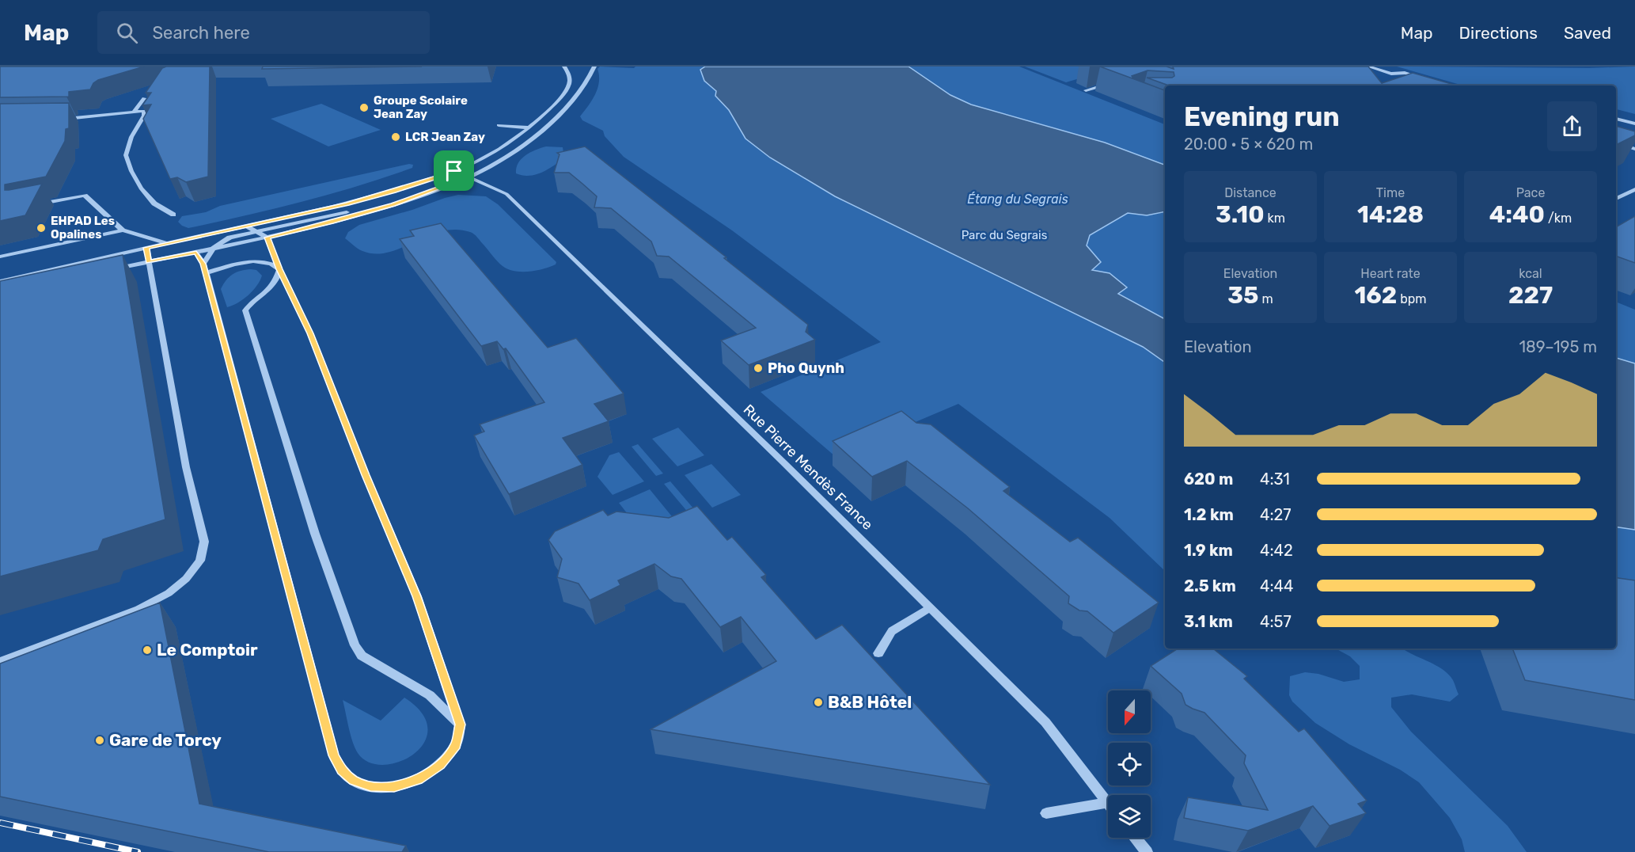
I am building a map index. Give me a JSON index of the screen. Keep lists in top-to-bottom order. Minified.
{"streets":{"street":["Rue Pierre Mendès France"]},"water":["Étang du Segrais"],"parks":["Parc du Segrais"],"places":["Groupe Scolaire Jean Zay","LCR Jean Zay","EHPAD Les Opalines","Pho Quynh","Le Comptoir","B&B Hôtel","Gare de Torcy"],"north":"bottom","page":{"header":"Map","search":"Search here","nav":["Map","Directions","Saved"],"heading":["Evening run","20:00 · 5 × 620 m"],"stats":[["Distance","3.10 km"],["Time","14:28"],["Pace","4:40 /km"],["Elevation","35 m"],["Heart rate","162 bpm"],["kcal","227"]],"chart":["Elevation","189–195 m"],"list":[{"name":"620 m","note":"4:31"},{"name":"1.2 km","note":"4:27"},{"name":"1.9 km","note":"4:42"},{"name":"2.5 km","note":"4:44"},{"name":"3.1 km","note":"4:57"}]}}
